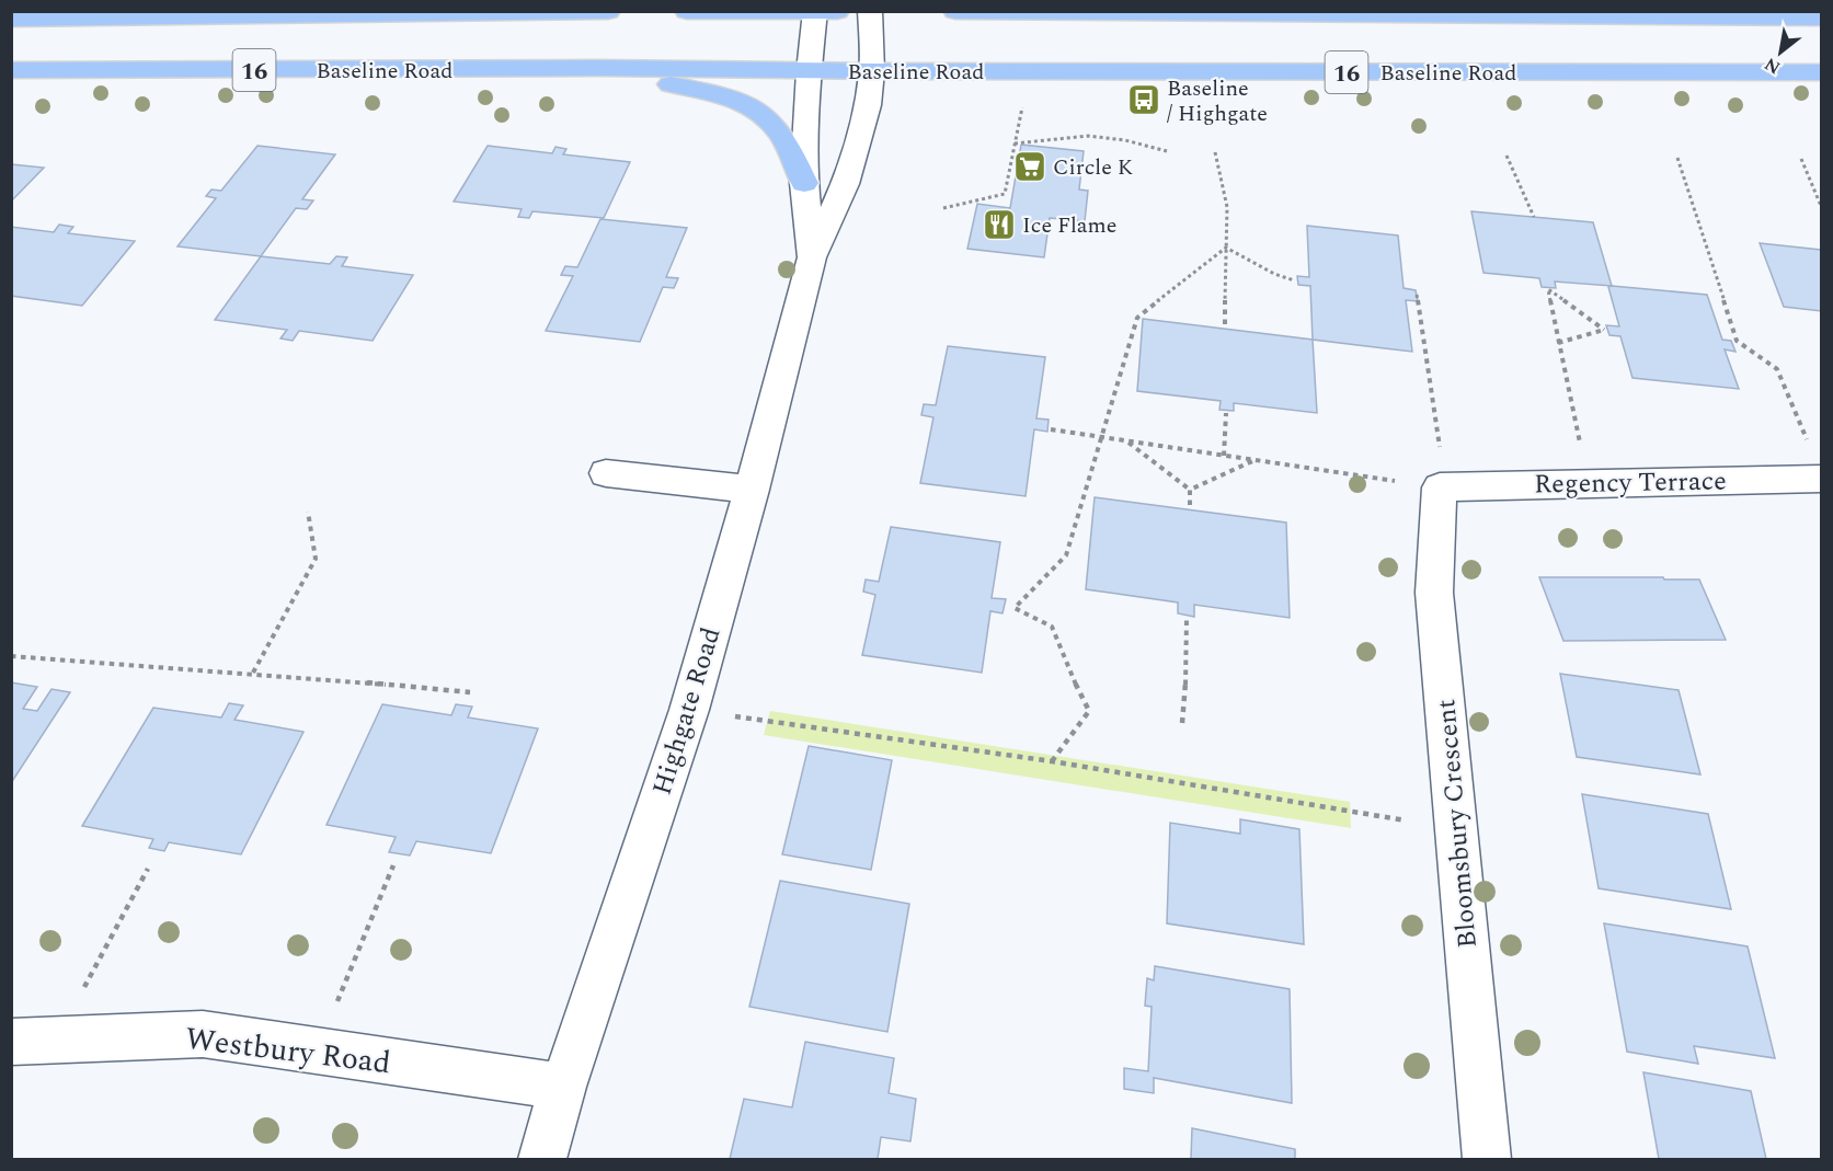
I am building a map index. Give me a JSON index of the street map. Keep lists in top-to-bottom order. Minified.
{"streets":{"main road":["16","Baseline Road"],"street":["Regency Terrace","Highgate Road","Bloomsbury Crescent","Westbury Road"]},"crossings":[["Baseline Road","Highgate Road"],["Regency Terrace","Bloomsbury Crescent"],["Highgate Road","Westbury Road"]],"places":{"bus stop":["Baseline / Highgate"],"supermarket":["Circle K"],"restaurant":["Ice Flame"]},"north":"bottom left"}
